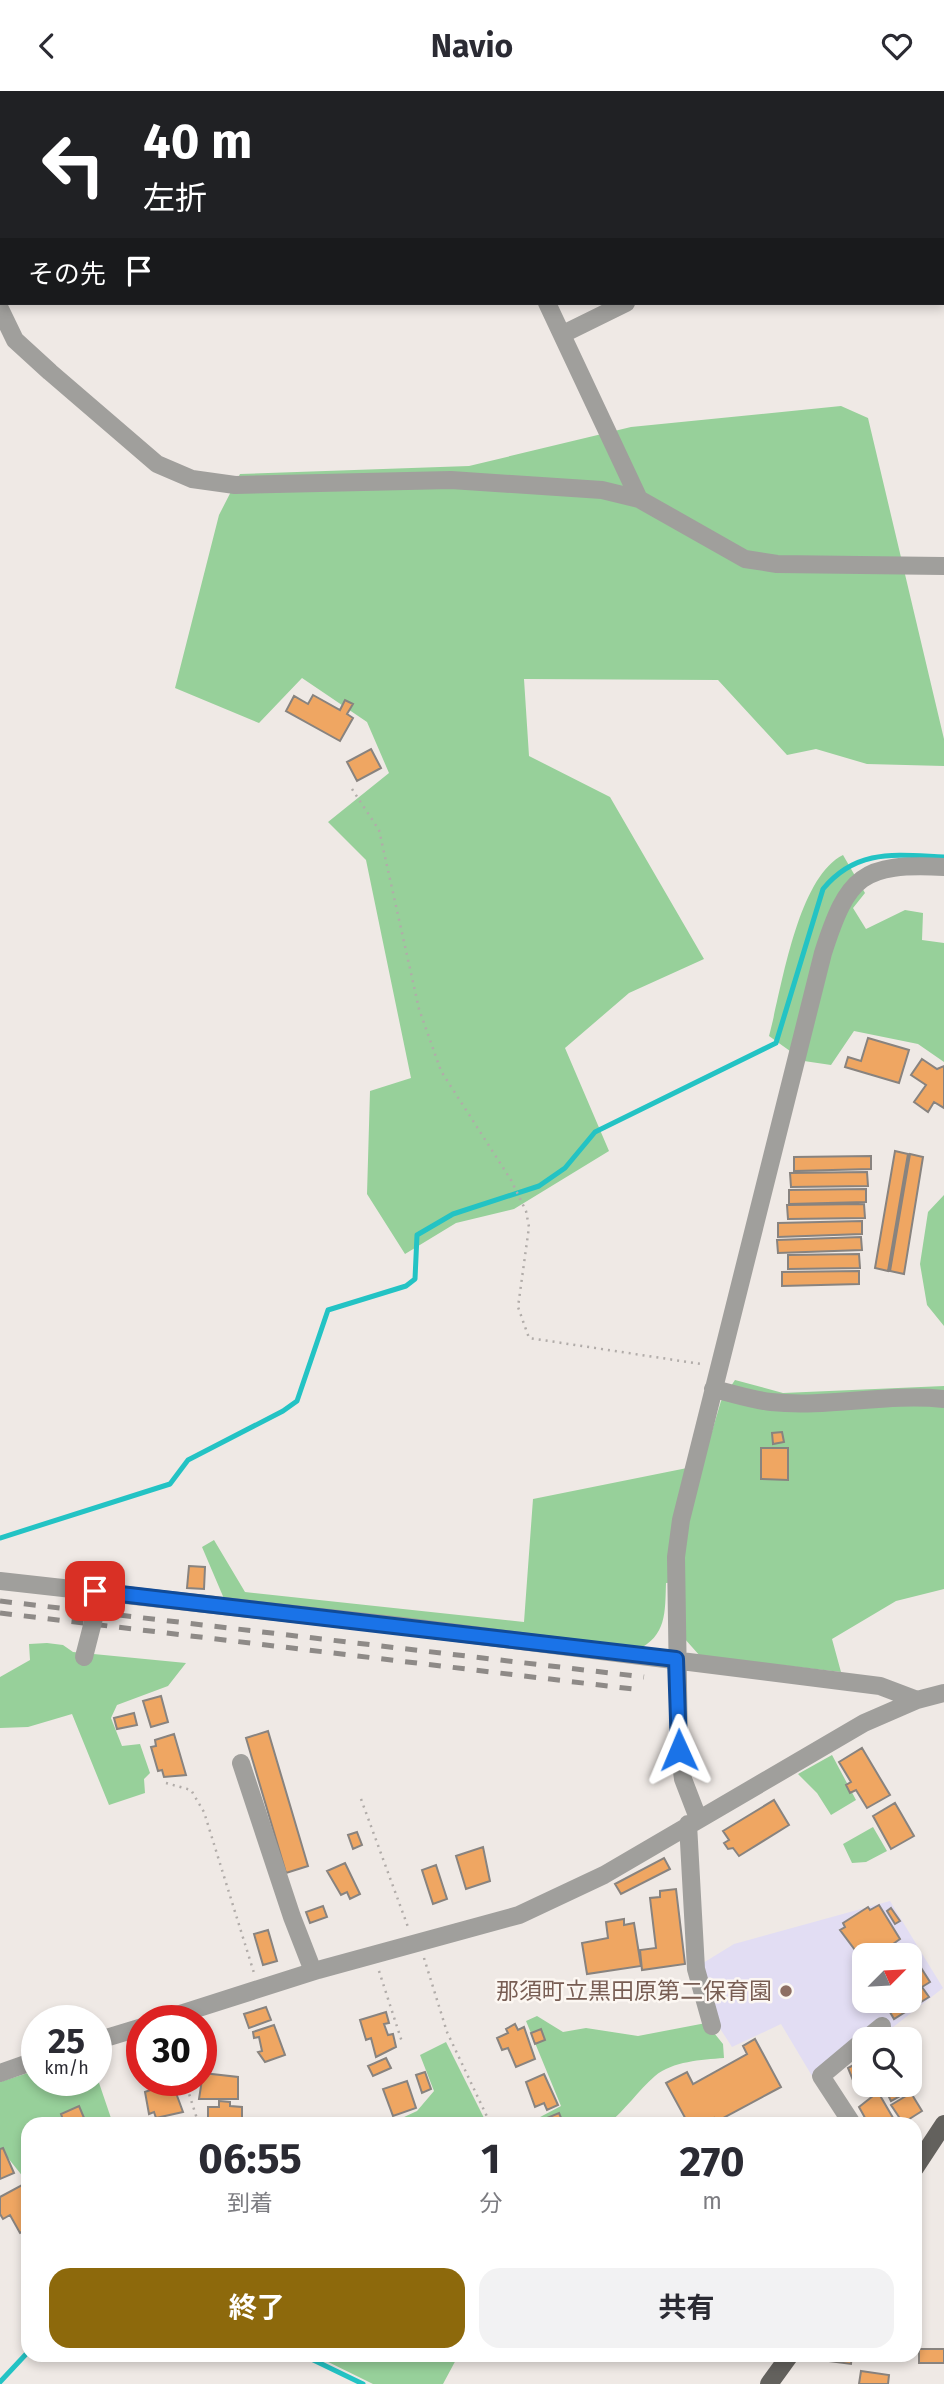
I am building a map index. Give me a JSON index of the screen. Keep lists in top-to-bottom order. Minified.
{"places":["那須町立黒田原第二保育園"],"north":"top right","page":{"header":"Navio","turn":["40 m","左折"],"then":"その先","speed":"25 km/h","limit":"30","eta":["06:55","到着","1","分","270","m"],"buttons":["終了","共有"]}}
